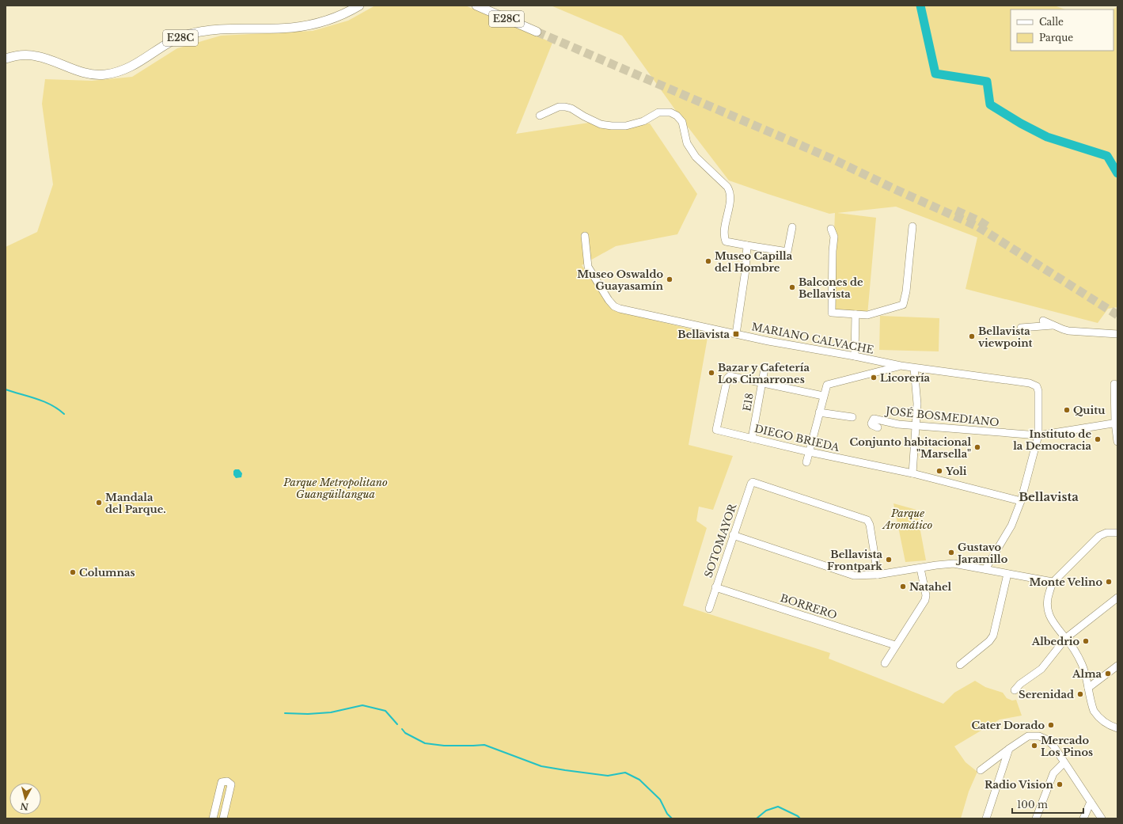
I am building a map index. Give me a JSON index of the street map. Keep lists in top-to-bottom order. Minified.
{"streets":{"main road":["E28C"],"street":["MARIANO CALVACHE","E18","JOSÉ BOSMEDIANO","DIEGO BRIEDA","SOTOMAYOR","BORRERO"]},"crossings":[["MARIANO CALVACHE","JOSÉ BOSMEDIANO"],["MARIANO CALVACHE","DIEGO BRIEDA"],["E18","DIEGO BRIEDA"],["SOTOMAYOR","BORRERO"]],"districts":["Bellavista"],"parks":["Parque Metropolitano Guangüiltangua","Parque Aromático"],"places":{"other":["Museo Capilla del Hombre","Museo Oswaldo Guayasamín","Balcones de Bellavista","Bellavista viewpoint","Bazar y Cafetería Los Cimarrones","Licorería","Quitu","Instituto de la Democracia","Conjunto habitacional \"Marsella\"","Yoli","Mandala del Parque.","Gustavo Jaramillo","Bellavista Frontpark","Columnas","Monte Velino","Natahel","Albedrio","Alma","Serenidad","Cater Dorado","Mercado Los Pinos","Radio Vision"],"transit":["Bellavista"]},"legend":["Calle","Parque"],"scale_bar":"100 m","north":"bottom"}
